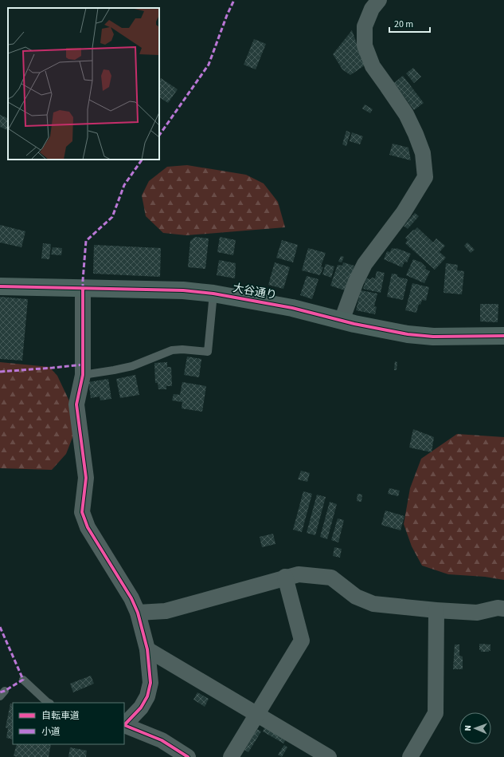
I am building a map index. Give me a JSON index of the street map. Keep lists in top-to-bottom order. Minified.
{"streets":{"street":["大谷通り"]},"legend":["自転車道","小道"],"scale_bar":"20 m","north":"left"}
